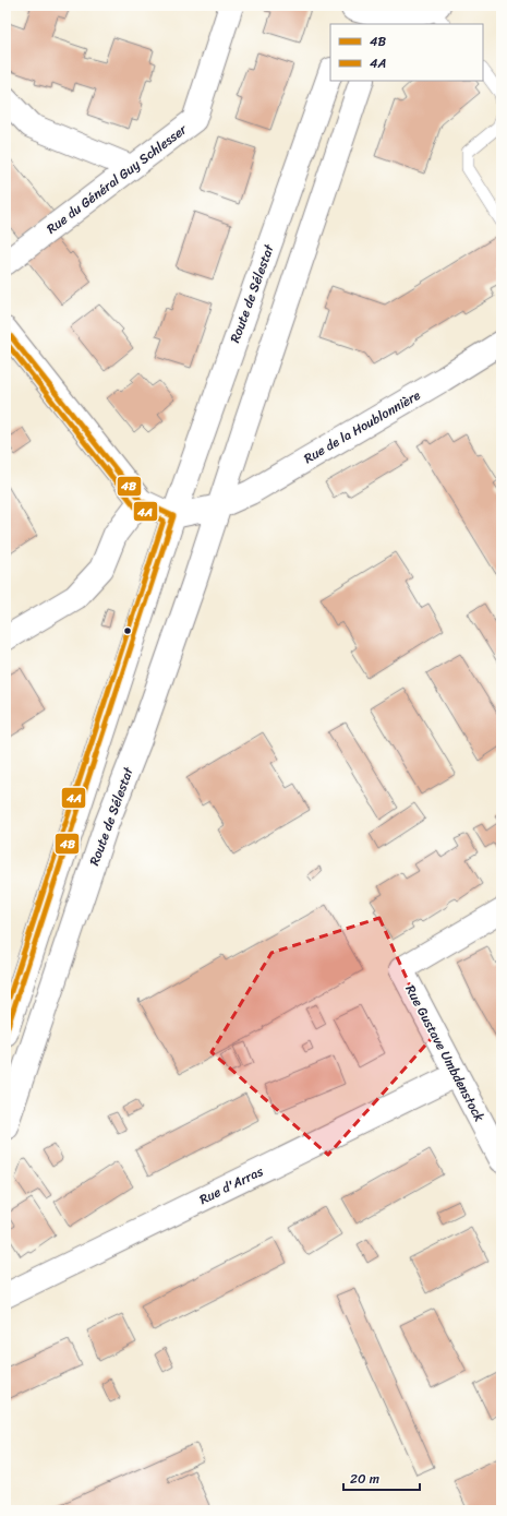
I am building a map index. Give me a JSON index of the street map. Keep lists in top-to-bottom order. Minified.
{"streets":{"main road":["Rue du Général Guy Schlesser","Route de Sélestat","Rue de la Houblonnière","Rue Gustave Umbdenstock","Rue d'Arras"]},"crossings":[["Route de Sélestat","Rue de la Houblonnière"],["Rue Gustave Umbdenstock","Rue d'Arras"]],"lines":["transit line 4B","transit line 4A"],"legend":["4B","4A"],"scale_bar":"20 m"}
